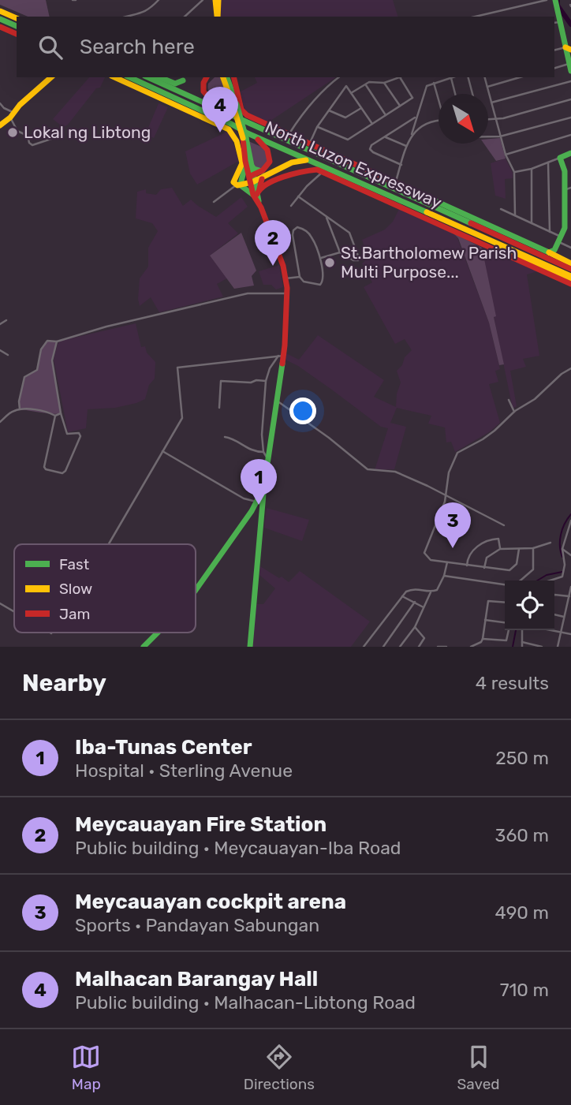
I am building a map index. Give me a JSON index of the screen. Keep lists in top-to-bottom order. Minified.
{"streets":{"main road":["North Luzon Expressway"]},"places":["Lokal ng Libtong","St.Bartholomew Parish Multi Purpose..."],"legend":["Fast","Slow","Jam"],"north":"bottom right","page":{"search":"Search here","pins":["4","2","1","3"],"heading":["Nearby","4 results"],"list":[{"mark":"1","name":"Iba-Tunas Center","note":"Hospital · Sterling Avenue","value":"250 m"},{"mark":"2","name":"Meycauayan Fire Station","note":"Public building · Meycauayan-Iba Road","value":"360 m"},{"mark":"3","name":"Meycauayan cockpit arena","note":"Sports · Pandayan Sabungan","value":"490 m"},{"mark":"4","name":"Malhacan Barangay Hall","note":"Public building · Malhacan-Libtong Road","value":"710 m"}],"nav":["Map","Directions","Saved"]}}
